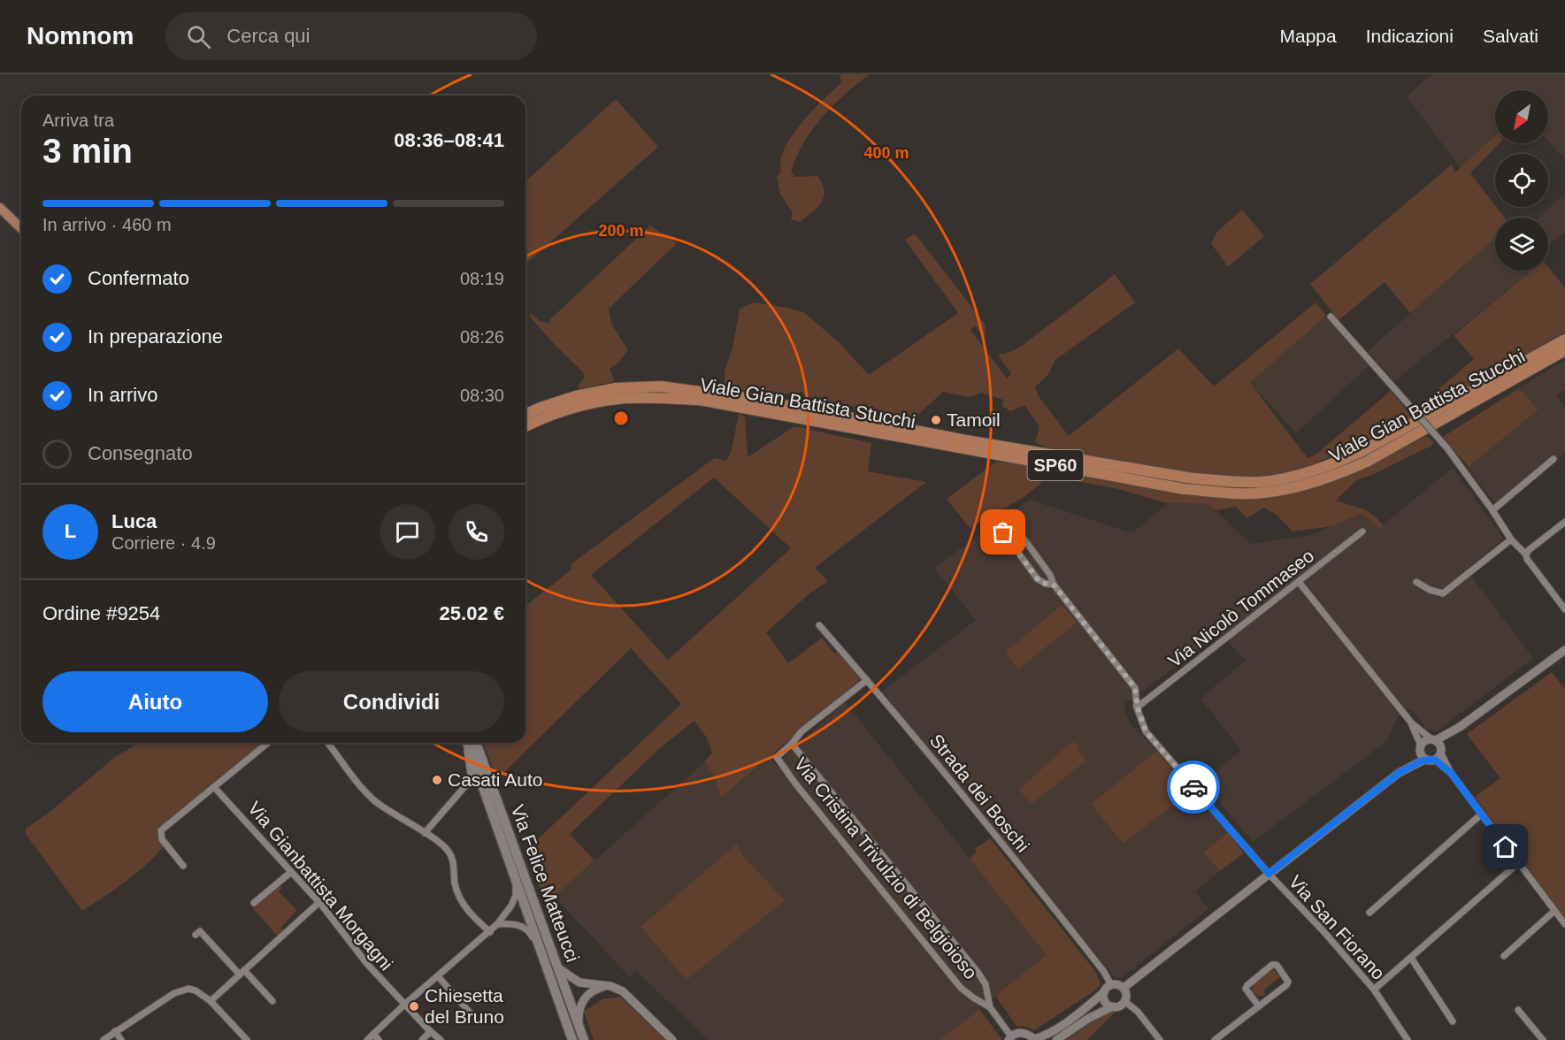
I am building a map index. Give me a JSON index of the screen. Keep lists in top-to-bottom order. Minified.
{"streets":{"highway":["Viale Gian Battista Stucchi","SP60"],"main road":["Via Felice Matteucci"],"street":["Via Nicolò Tommaseo","Strada dei Boschi","Via Cristina Trivulzio di Belgioioso","Via Gianbattista Morgagni","Via San Fiorano"]},"crossings":[["Via Nicolò Tommaseo","Via San Fiorano"],["Strada dei Boschi","Via Cristina Trivulzio di Belgioioso"]],"places":["Tamoil","Casati Auto","Chiesetta del Bruno"],"north":"bottom left","page":{"header":"Nomnom","search":"Cerca qui","nav":["Mappa","Indicazioni","Salvati"],"heading":["3 min","Arriva tra","08:36–08:41"],"panel":["Luca","Corriere · 4.9","Ordine #9254","25.02 €"],"bar":"In arrivo · 460 m","list":[["Confermato","08:19"],["In preparazione","08:26"],["In arrivo","08:30"],"Consegnato"],"round":"L","buttons":["Aiuto","Condividi"]},"rings":["400 m","200 m"]}
